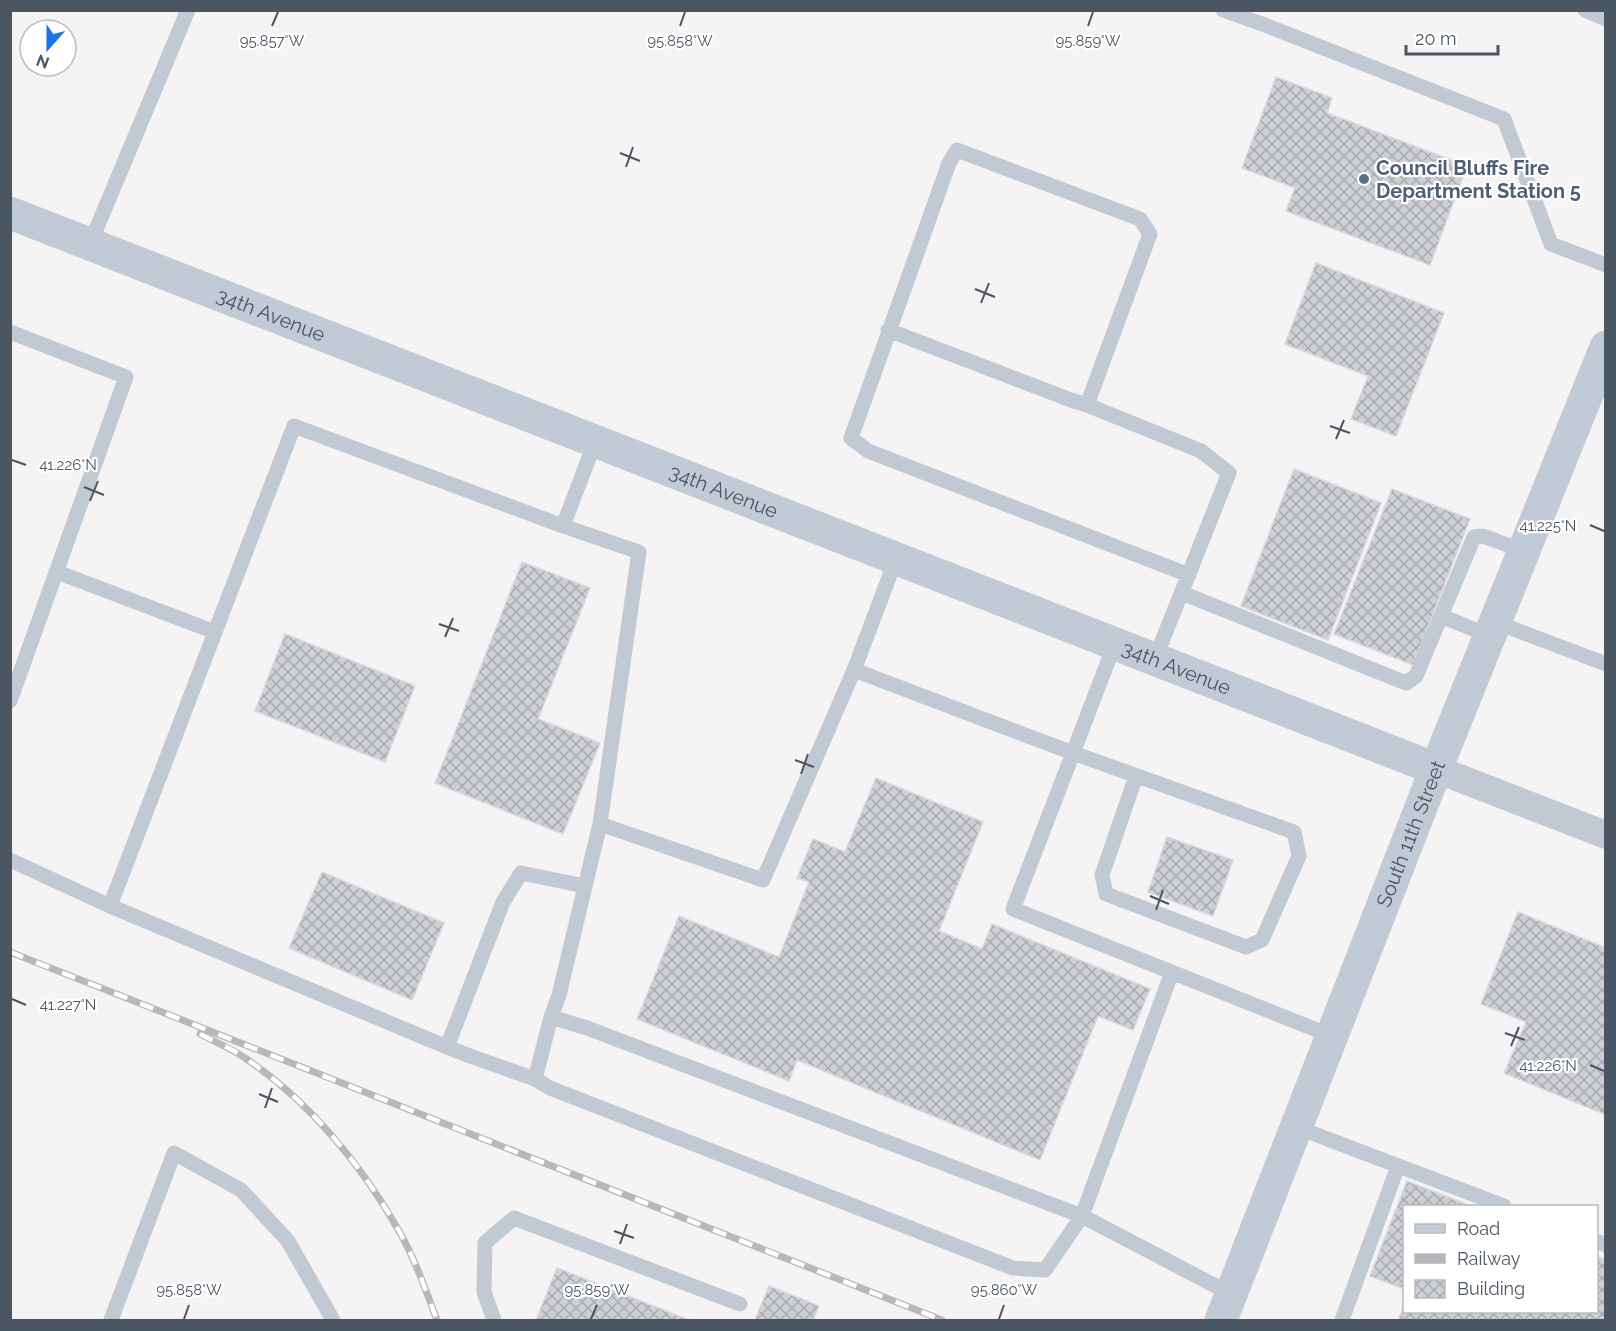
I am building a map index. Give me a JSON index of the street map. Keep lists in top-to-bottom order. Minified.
{"streets":{"street":["34th Avenue","South 11th Street"]},"crossings":[["34th Avenue","South 11th Street"]],"places":["Council Bluffs Fire Department Station 5"],"legend":["Road","Railway","Building"],"scale_bar":"20 m","north":"bottom","coordinates":["95.857°W","95.858°W","95.859°W","41.226°N","41.225°N","41.227°N","95.860°W"]}
